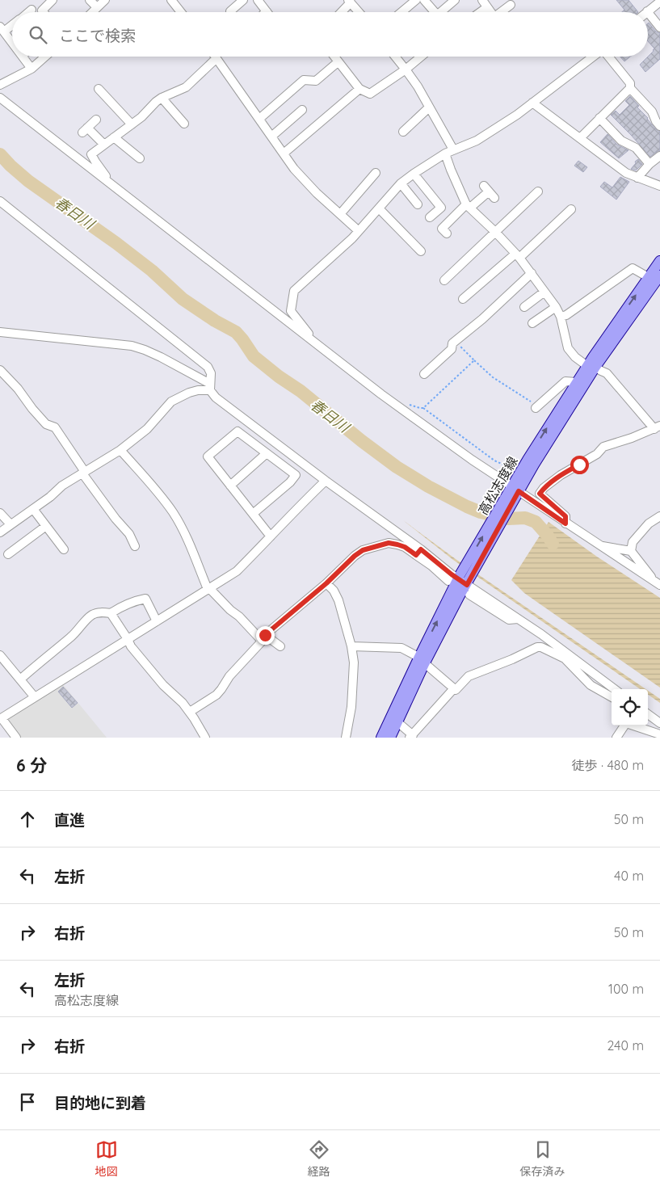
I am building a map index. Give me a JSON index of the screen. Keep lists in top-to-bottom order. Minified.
{"streets":{"main road":["高松志度線"]},"water":["春日川"],"page":{"search":"ここで検索","heading":["6 分","徒歩 · 480 m"],"list":[["直進","50 m"],["左折","40 m"],["右折","50 m"],["左折","高松志度線","100 m"],["右折","240 m"],"目的地に到着"],"nav":["地図","経路","保存済み"]}}
